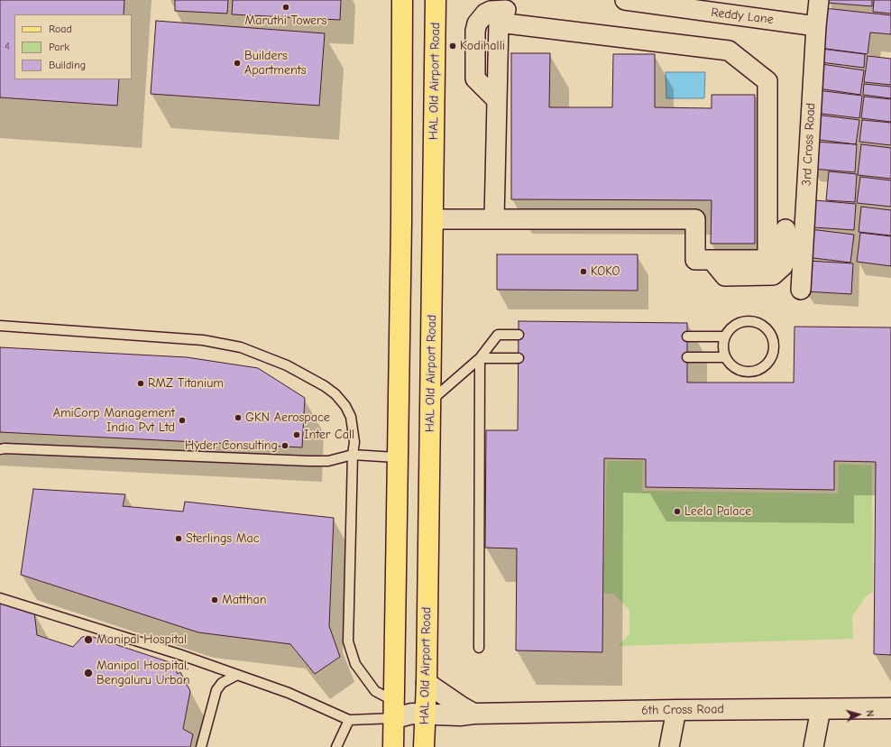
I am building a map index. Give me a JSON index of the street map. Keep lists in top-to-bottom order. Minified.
{"streets":{"main road":["HAL Old Airport Road"],"street":["Reddy Lane","3rd Cross Road","6th Cross Road"]},"crossings":[["Reddy Lane","3rd Cross Road"],["HAL Old Airport Road","6th Cross Road"]],"places":["Maruthi Towers","Kodihalli","Builders Apartments","KOKO","RMZ Titanium","GKN Aerospace","AmiCorp Management India Pvt Ltd","Inter Call","Hyder Consulting","Leela Palace","Sterlings Mac","Matthan","Manipal Hospital","Manipal Hospital, Bengaluru Urban"],"house_numbers":["4"],"legend":["Road","Park","Building"],"north":"right"}
